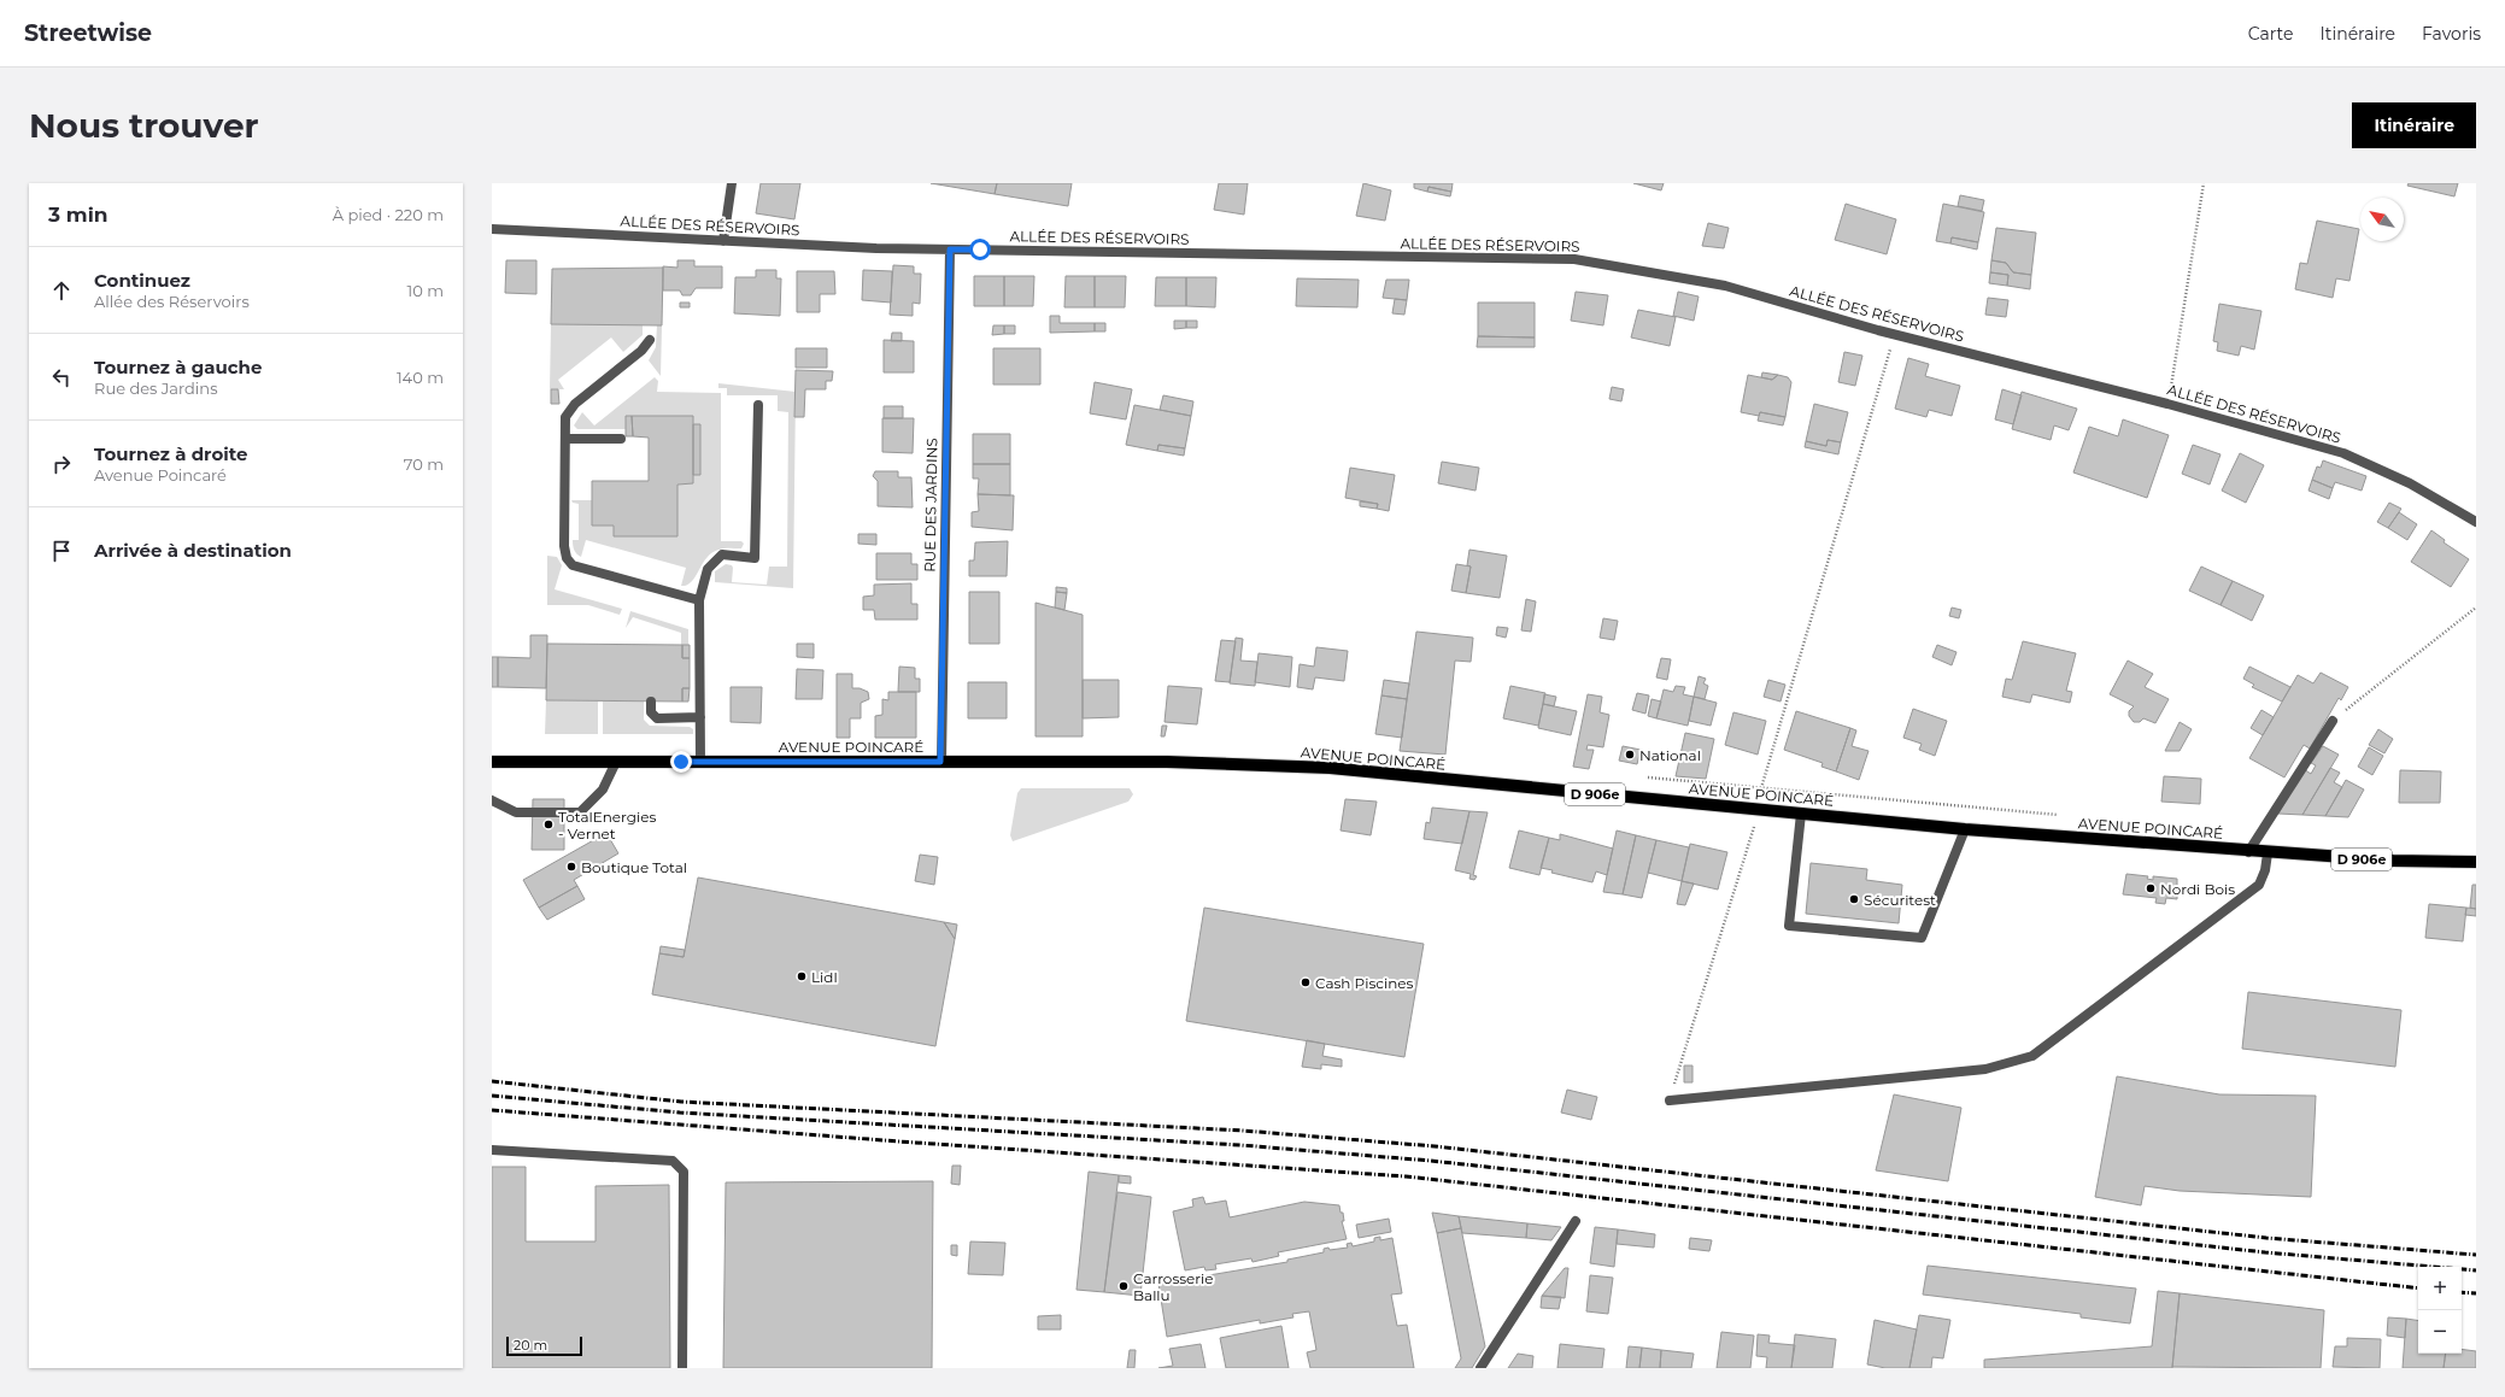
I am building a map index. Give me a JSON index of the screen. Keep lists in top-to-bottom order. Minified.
{"streets":{"main road":["AVENUE POINCARÉ","D 906e"],"street":["ALLÉE DES RÉSERVOIRS","RUE DES JARDINS"]},"crossings":[["ALLÉE DES RÉSERVOIRS","RUE DES JARDINS"],["RUE DES JARDINS","AVENUE POINCARÉ"],["AVENUE POINCARÉ","D 906e"]],"places":["National","TotalEnergies - Vernet","Boutique Total","Nordi Bois","Sécuritest","Lidl","Cash Piscines","Carrosserie Ballu"],"scale_bar":"20 m","north":"top left","page":{"header":"Streetwise","nav":["Carte","Itinéraire","Favoris"],"buttons":"Itinéraire","title":"Nous trouver","heading":["3 min","À pied · 220 m"],"list":[["Continuez","Allée des Réservoirs","10 m"],["Tournez à gauche","Rue des Jardins","140 m"],["Tournez à droite","Avenue Poincaré","70 m"],"Arrivée à destination"],"map_buttons":["+","−"],"scale":"20 m"}}
